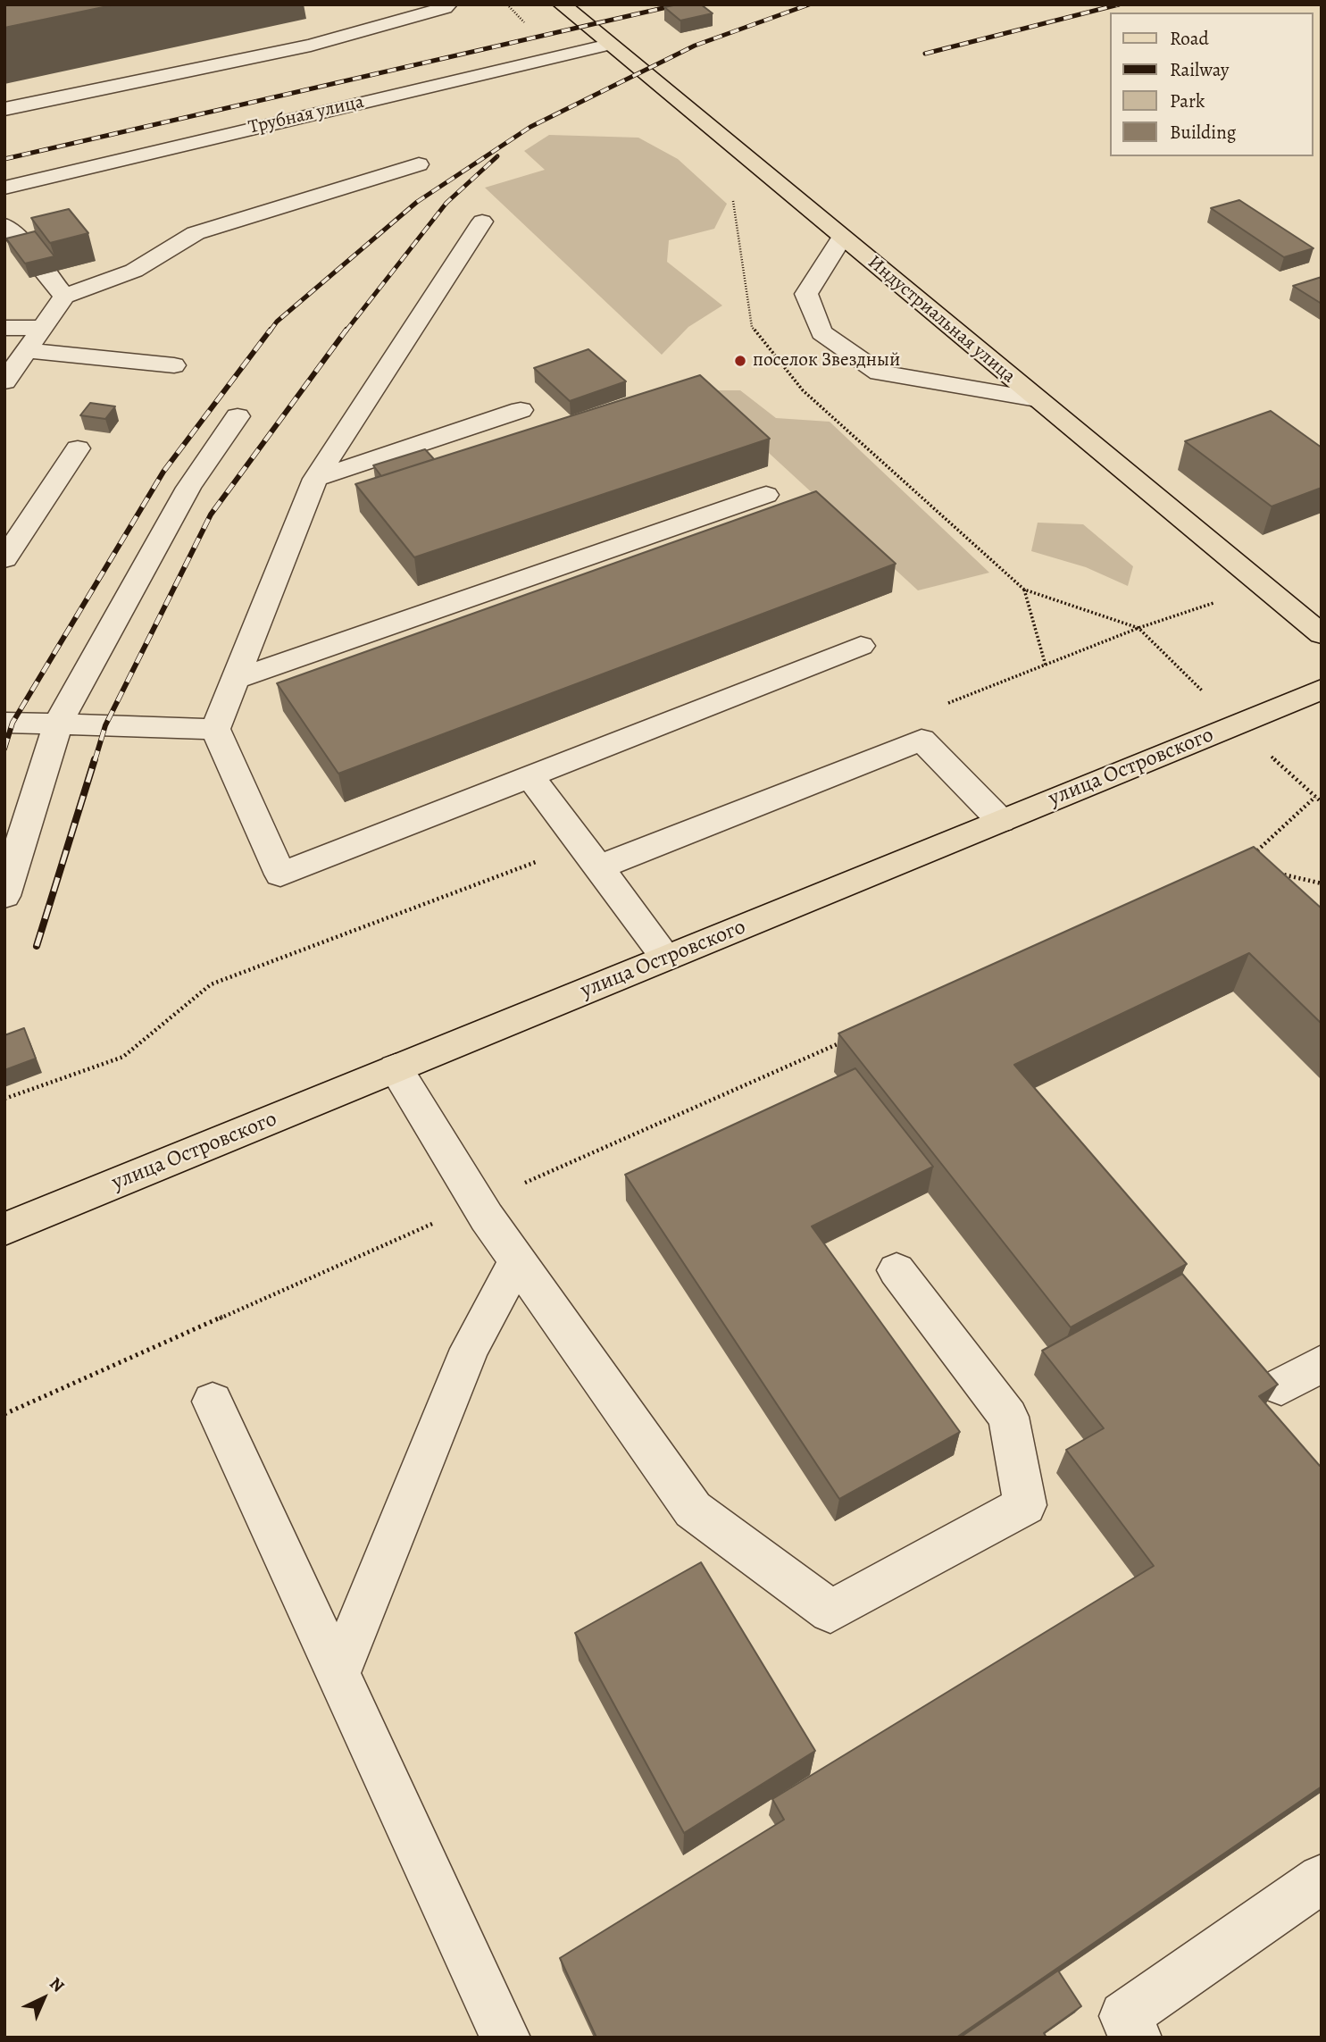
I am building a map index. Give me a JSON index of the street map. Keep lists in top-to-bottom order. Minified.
{"streets":{"main road":["Индустриальная улица","улица Островского"],"street":["Трубная улица"]},"crossings":[["Трубная улица","Индустриальная улица"]],"places":["поселок Звездный"],"legend":["Road","Railway","Park","Building"],"north":"top right"}
